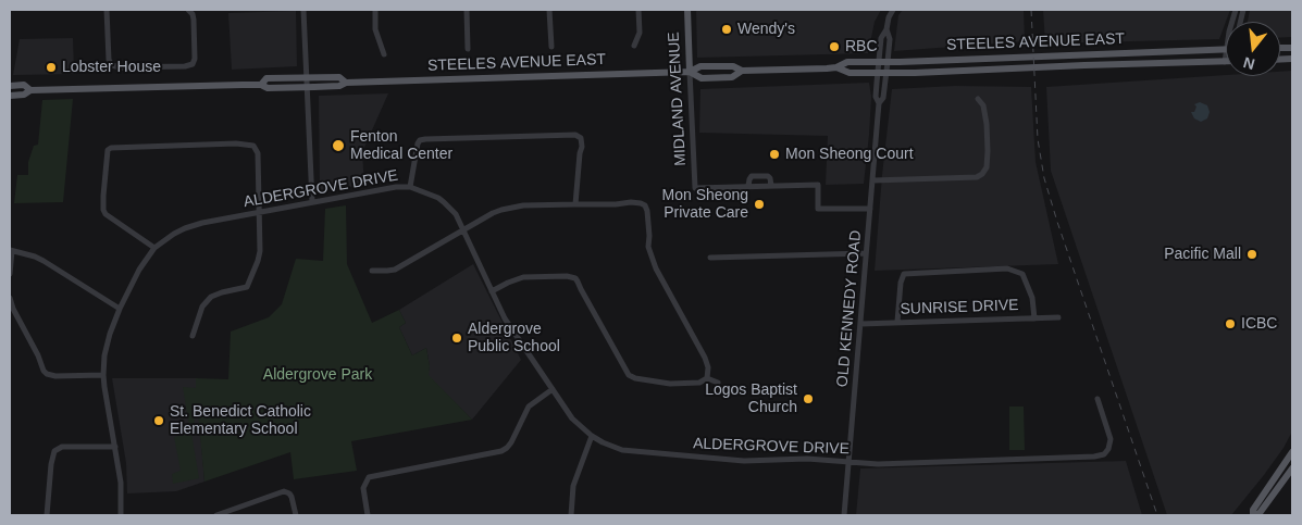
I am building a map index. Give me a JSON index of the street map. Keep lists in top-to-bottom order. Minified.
{"streets":{"main road":["STEELES AVENUE EAST","MIDLAND AVENUE"],"street":["ALDERGROVE DRIVE","SUNRISE DRIVE","OLD KENNEDY ROAD"]},"crossings":[["STEELES AVENUE EAST","MIDLAND AVENUE"],["STEELES AVENUE EAST","OLD KENNEDY ROAD"],["ALDERGROVE DRIVE","OLD KENNEDY ROAD"],["SUNRISE DRIVE","OLD KENNEDY ROAD"]],"parks":["Aldergrove Park"],"places":["Wendy's","RBC","Lobster House","Fenton Medical Center","Mon Sheong Court","Mon Sheong Private Care","Pacific Mall","ICBC","Aldergrove Public School","Logos Baptist Church","St. Benedict Catholic Elementary School"],"north":"bottom"}
